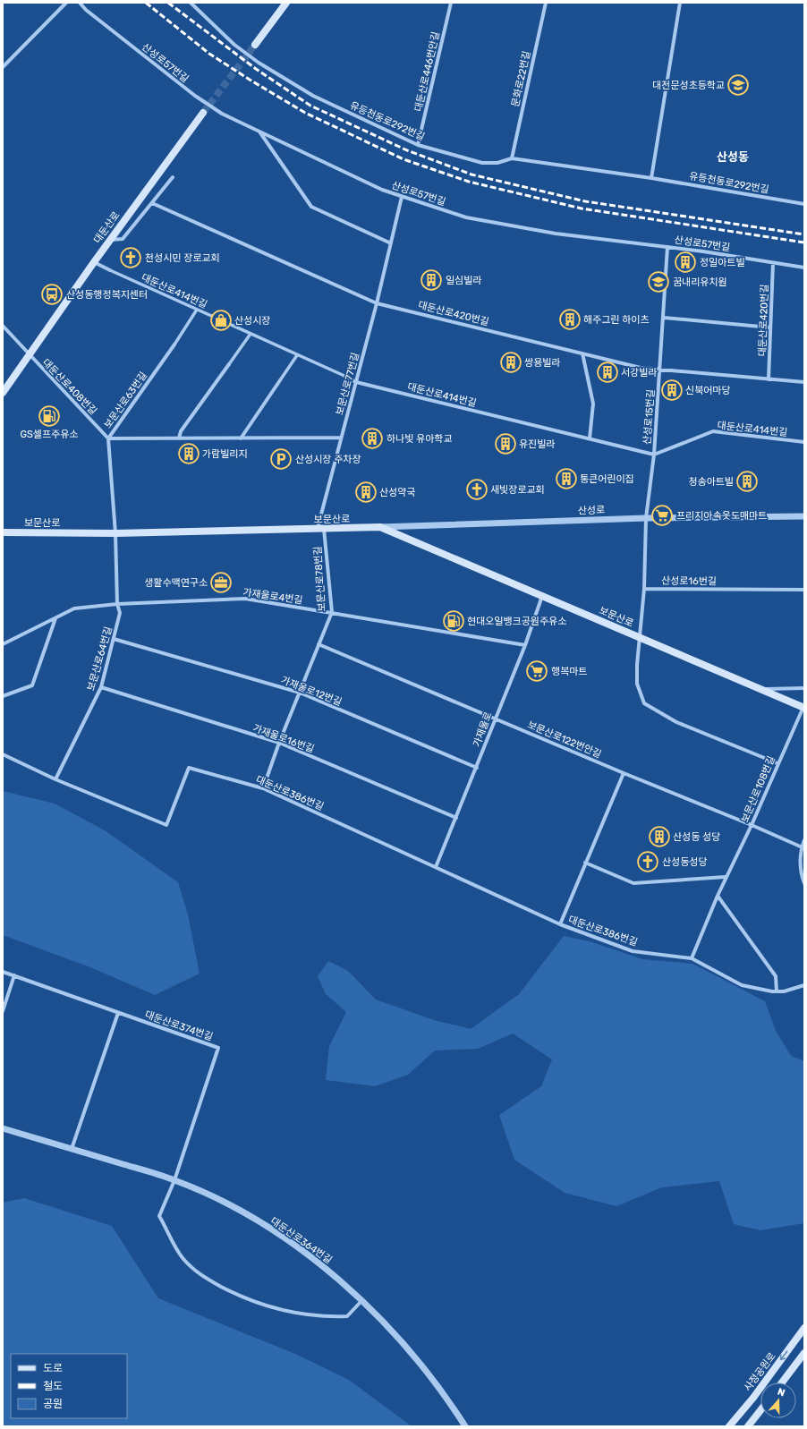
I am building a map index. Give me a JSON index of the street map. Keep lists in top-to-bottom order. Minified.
{"streets":{"main road":["대둔산로","보문산로","사정공원로"],"street":["산성로57번길","대둔산로446번안길","문화로22번길","유등천동로292번길","대둔산로414번길","대둔산로420번길","보문산로77번길","대둔산로408번길","보문산로63번길","산성로15번길","산성로","보문산로78번길","산성로16번길","가재울로4번길","보문산로64번길","가재울로12번길","가재울로","가재울로16번길","보문산로122번안길","보문산로108번길","대둔산로386번길","대둔산로374번길","대둔산로364번길"]},"crossings":[["산성로57번길","대둔산로420번길"],["산성로57번길","보문산로77번길"],["산성로57번길","산성로15번길"],["대둔산로446번안길","유등천동로292번길"],["문화로22번길","유등천동로292번길"],["대둔산로","대둔산로414번길"],["대둔산로","대둔산로408번길"],["대둔산로414번길","보문산로77번길"],["대둔산로414번길","보문산로63번길"],["대둔산로414번길","산성로15번길"],["대둔산로420번길","보문산로77번길"],["대둔산로420번길","산성로15번길"],["보문산로77번길","보문산로"],["보문산로77번길","보문산로78번길"],["대둔산로408번길","보문산로63번길"],["보문산로63번길","보문산로"],["보문산로63번길","보문산로64번길"],["산성로15번길","산성로"],["산성로","보문산로"],["보문산로","보문산로78번길"],["보문산로","보문산로64번길"],["보문산로","가재울로"],["보문산로","보문산로108번길"],["보문산로78번길","가재울로4번길"],["보문산로78번길","가재울로12번길"],["보문산로78번길","가재울로16번길"],["보문산로78번길","보문산로122번안길"],["보문산로78번길","대둔산로386번길"],["가재울로4번길","보문산로64번길"],["가재울로4번길","가재울로"],["보문산로64번길","가재울로12번길"],["보문산로64번길","가재울로16번길"],["보문산로64번길","대둔산로386번길"],["가재울로12번길","가재울로"],["가재울로","가재울로16번길"],["가재울로","보문산로122번안길"],["가재울로","대둔산로386번길"],["보문산로122번안길","보문산로108번길"],["보문산로122번안길","대둔산로386번길"],["보문산로108번길","대둔산로386번길"],["대둔산로374번길","대둔산로364번길"]],"districts":["산성동"],"places":{"school or university":["대전문성초등학교","꿈내리유치원"],"church":["천성시민 장로교회","새빛장로교회","산성동성당"],"building":["정일아트빌","일심빌라","해주그린 하이츠","쌍용빌라","서강빌라","신북어마당","하나빛 유아학교","유진빌라","가람빌리지","통큰어린이집","청송아트빌","산성약국","산성동 성당"],"bus stop":["산성동행정복지센터"],"shop":["산성시장"],"fuel station":["GS셀프주유소","현대오일뱅크공원주유소"],"parking":["산성시장 주차장"],"supermarket":["프리지아속옷도매마트","행복마트"],"office":["생활수맥연구소"]},"legend":["도로","철도","공원"],"north":"top"}
